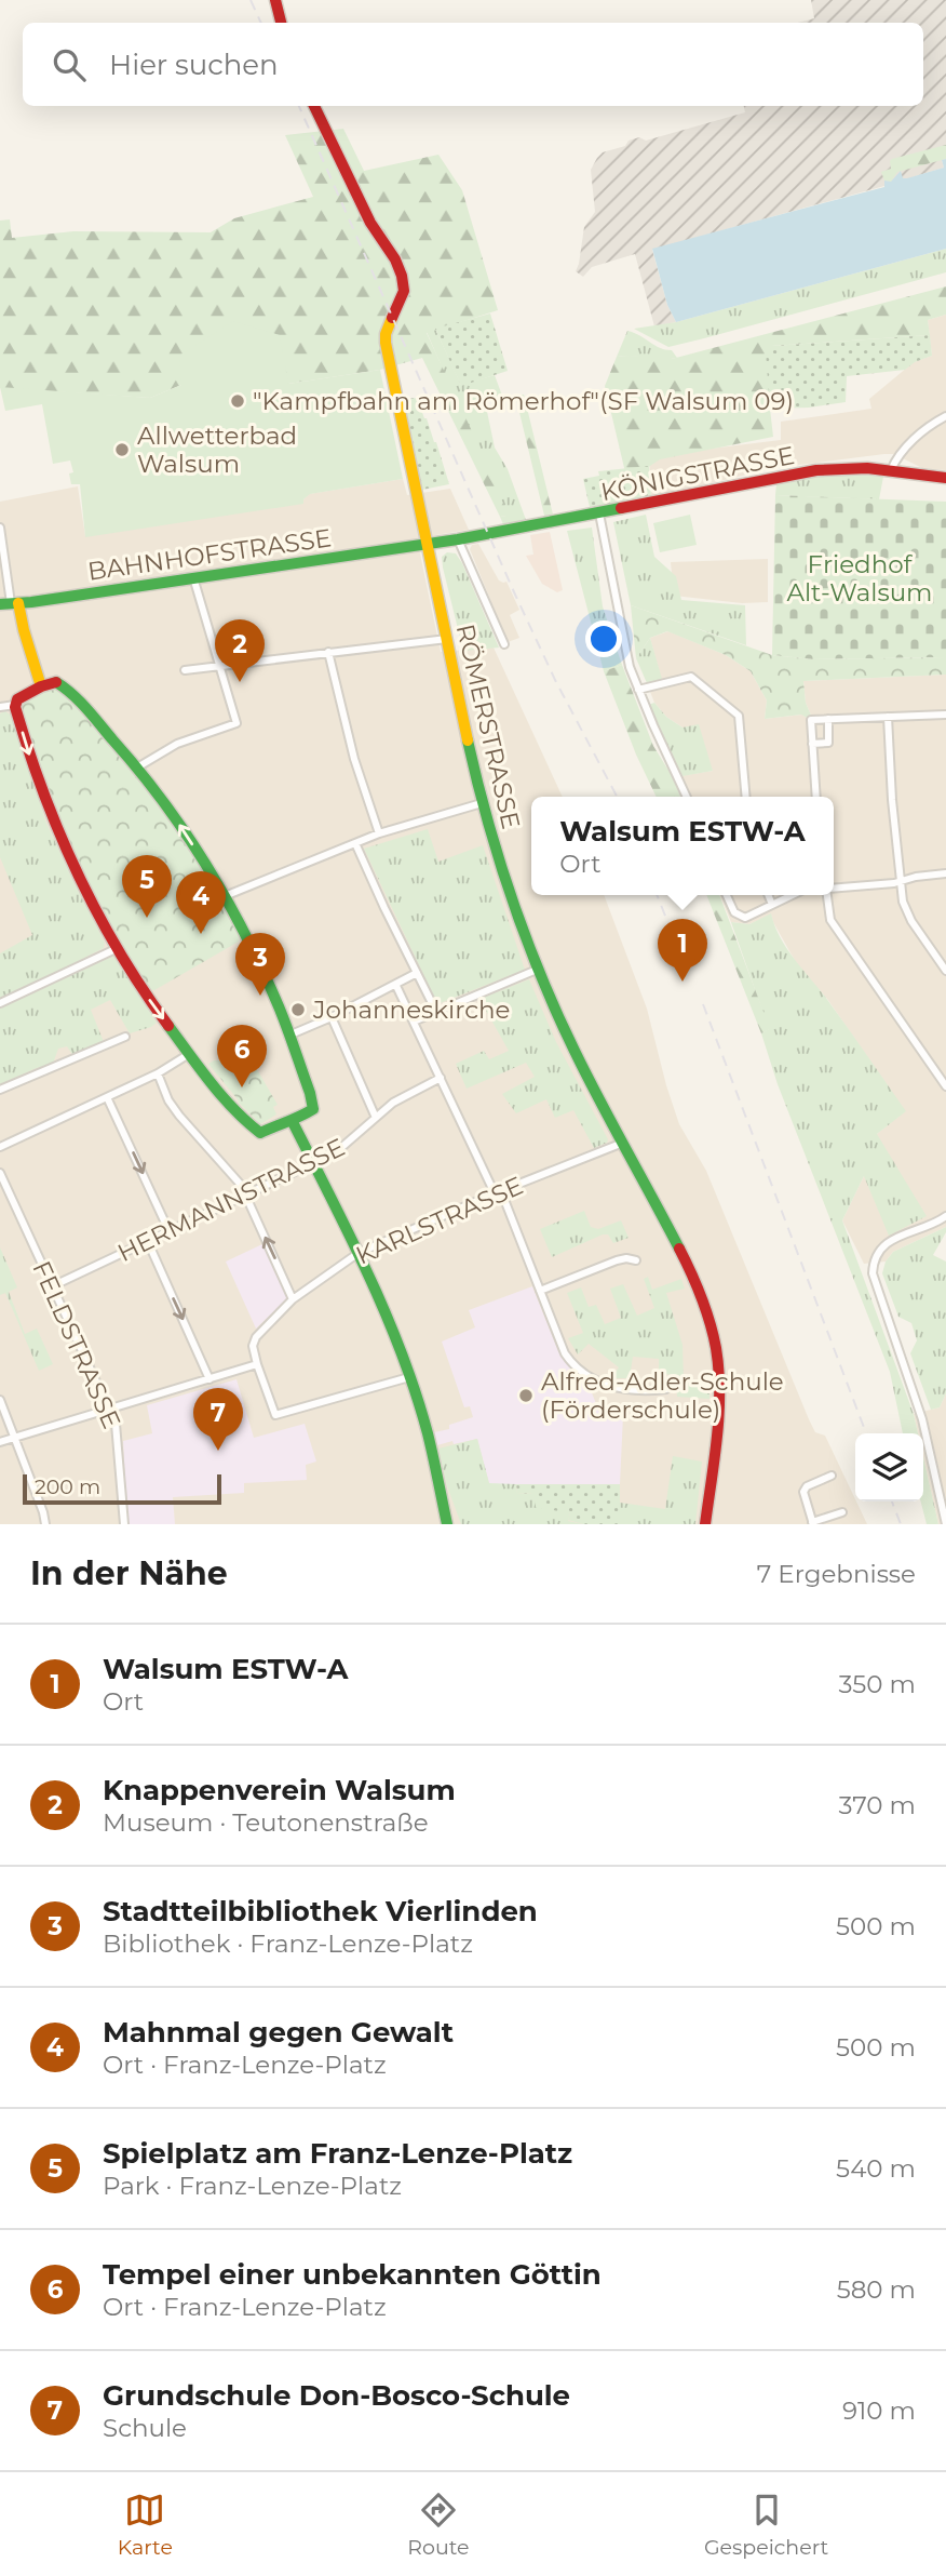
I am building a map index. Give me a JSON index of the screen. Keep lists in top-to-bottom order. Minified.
{"streets":{"street":["KÖNIGSTRASSE","BAHNHOFSTRASSE","RÖMERSTRASSE","HERMANNSTRASSE","KARLSTRASSE","FELDSTRASSE"]},"crossings":[["KÖNIGSTRASSE","BAHNHOFSTRASSE"],["KÖNIGSTRASSE","RÖMERSTRASSE"],["BAHNHOFSTRASSE","RÖMERSTRASSE"],["RÖMERSTRASSE","KARLSTRASSE"],["HERMANNSTRASSE","FELDSTRASSE"]],"parks":["Friedhof Alt-Walsum"],"places":["\"Kampfbahn am Römerhof\"(SF Walsum 09)","Allwetterbad Walsum","Johanneskirche","Alfred-Adler-Schule (Förderschule)"],"scale_bar":"200 m","page":{"search":"Hier suchen","pins":["2","5","4","1","3","6","7"],"popup":["Walsum ESTW-A","Ort"],"scale":"200 m","heading":["In der Nähe","7 Ergebnisse"],"list":[{"mark":"1","name":"Walsum ESTW-A","note":"Ort","value":"350 m"},{"mark":"2","name":"Knappenverein Walsum","note":"Museum · Teutonenstraße","value":"370 m"},{"mark":"3","name":"Stadtteilbibliothek Vierlinden","note":"Bibliothek · Franz-Lenze-Platz","value":"500 m"},{"mark":"4","name":"Mahnmal gegen Gewalt","note":"Ort · Franz-Lenze-Platz","value":"500 m"},{"mark":"5","name":"Spielplatz am Franz-Lenze-Platz","note":"Park · Franz-Lenze-Platz","value":"540 m"},{"mark":"6","name":"Tempel einer unbekannten Göttin","note":"Ort · Franz-Lenze-Platz","value":"580 m"},{"mark":"7","name":"Grundschule Don-Bosco-Schule","note":"Schule","value":"910 m"}],"nav":["Karte","Route","Gespeichert"]}}
